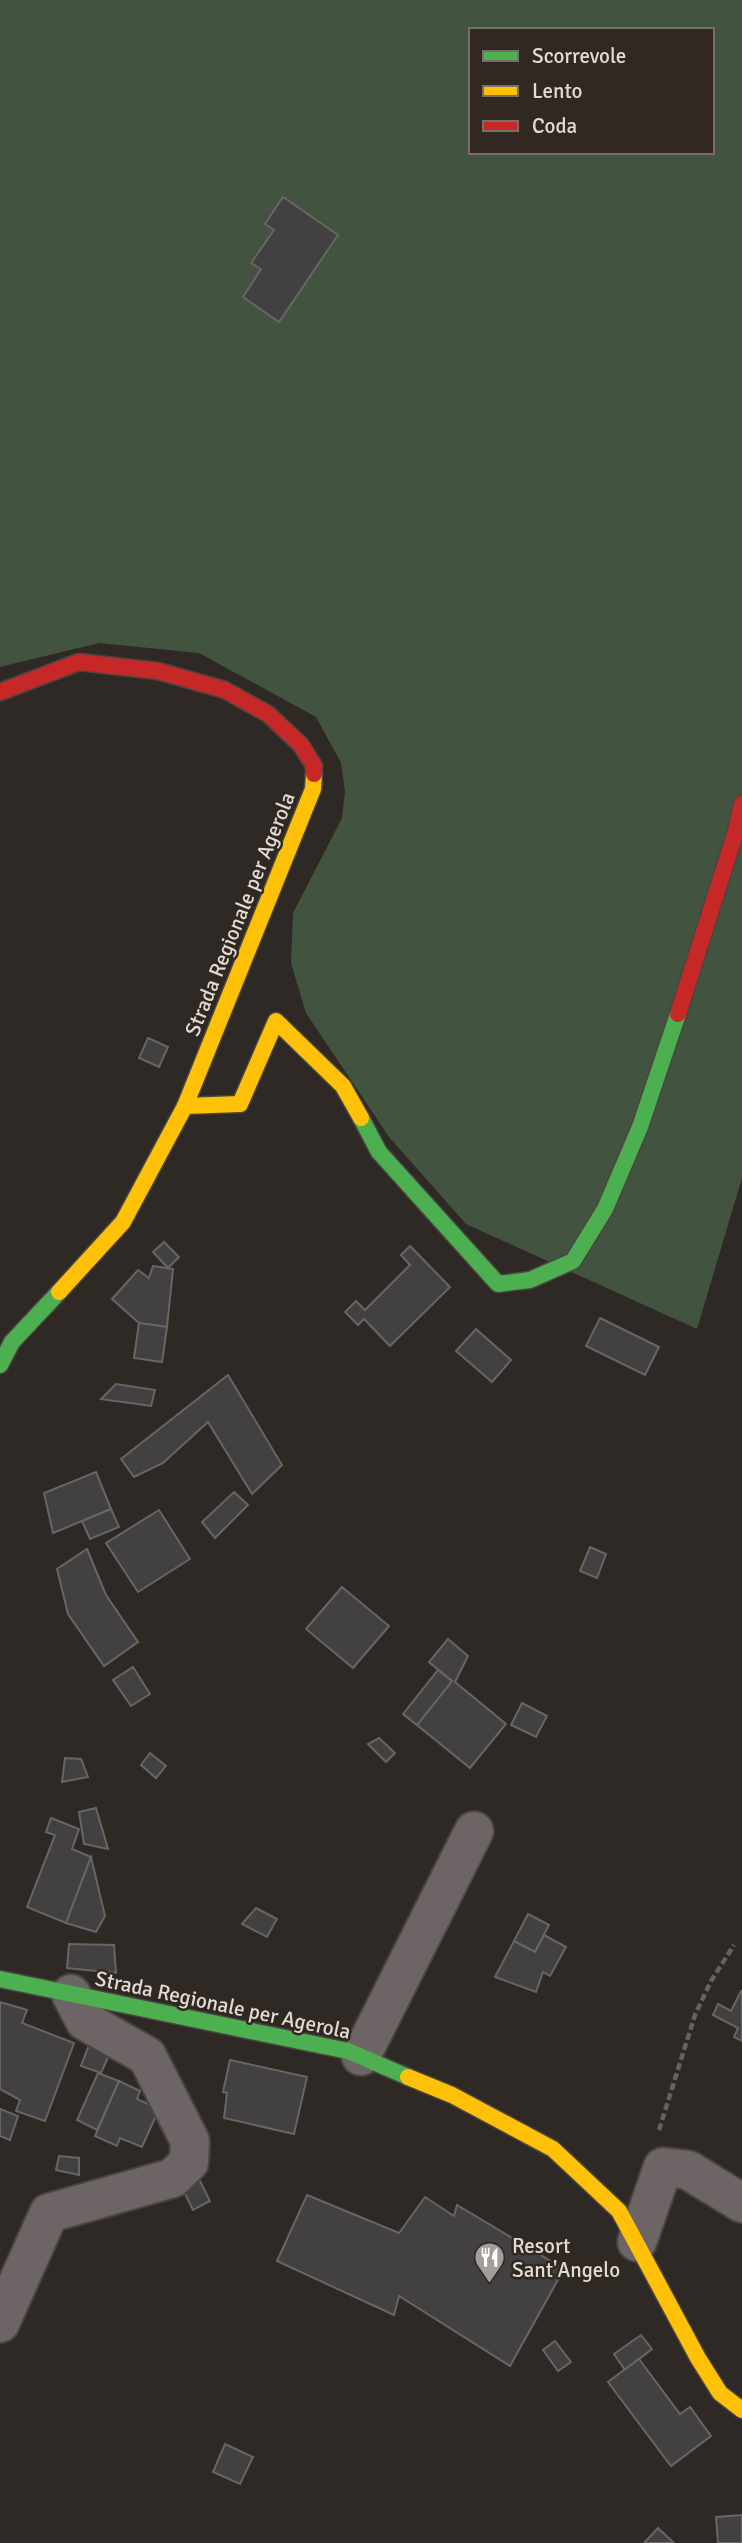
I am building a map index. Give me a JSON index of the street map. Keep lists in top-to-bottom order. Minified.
{"streets":{"main road":["Strada Regionale per Agerola"]},"places":{"restaurant":["Resort Sant'Angelo"]},"legend":["Scorrevole","Lento","Coda"]}
